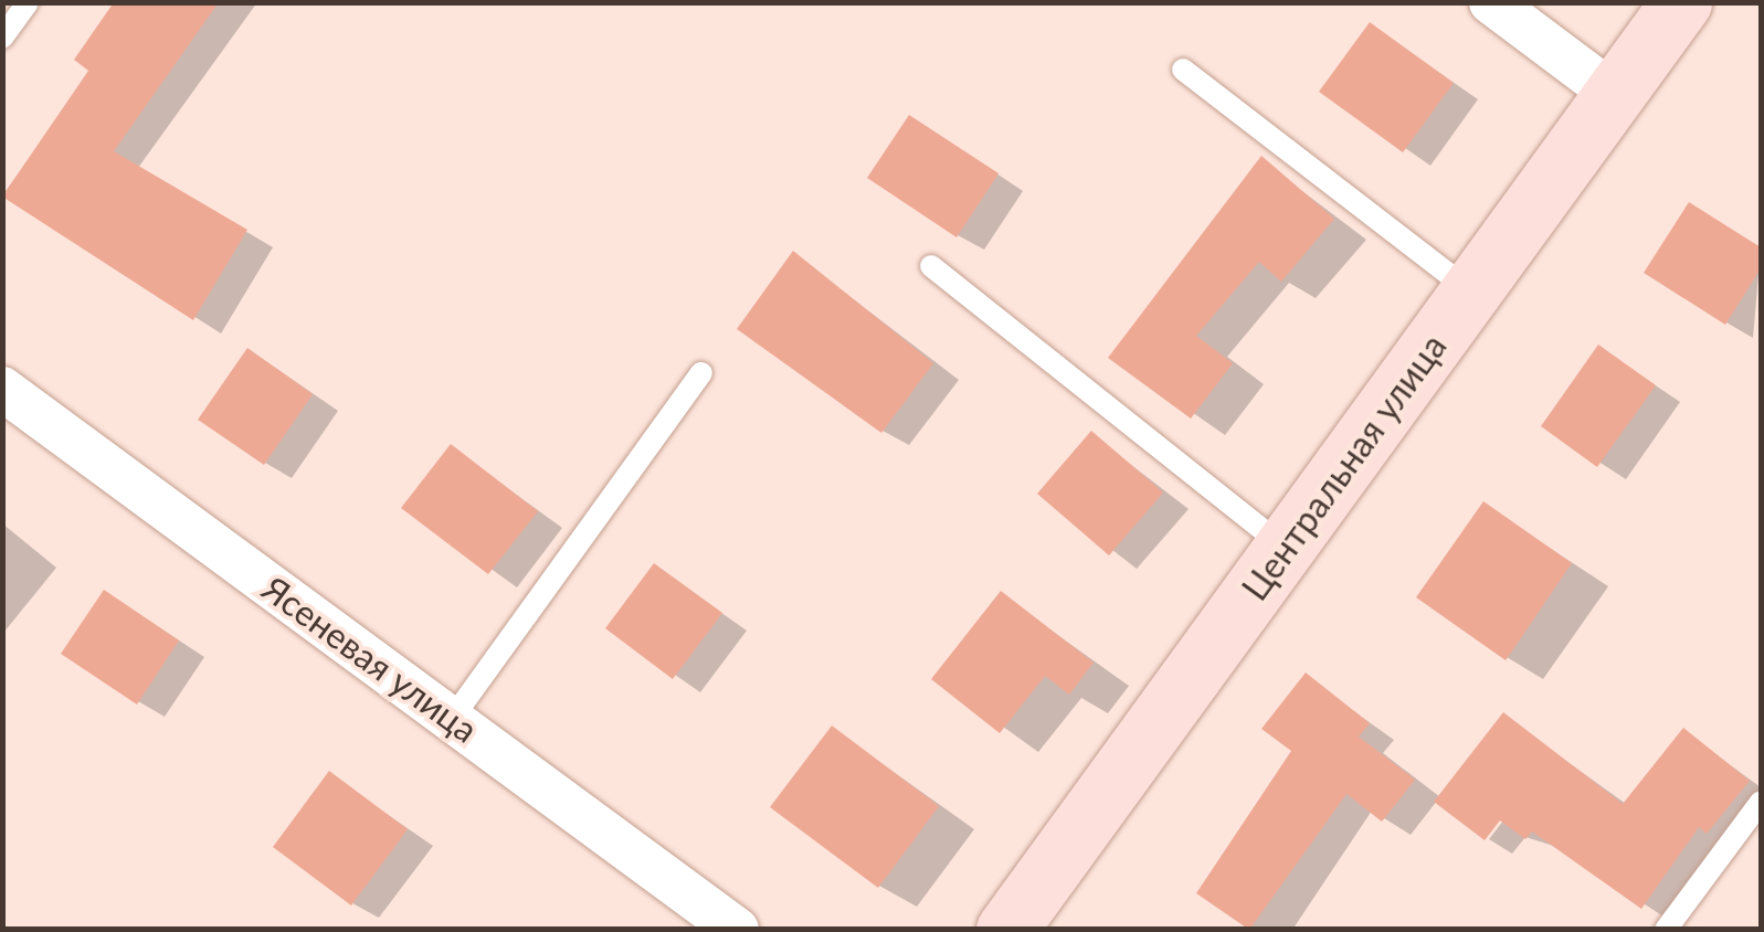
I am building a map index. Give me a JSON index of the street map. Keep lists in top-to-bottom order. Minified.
{"streets":{"street":["Центральная улица","Ясеневая улица"]}}
